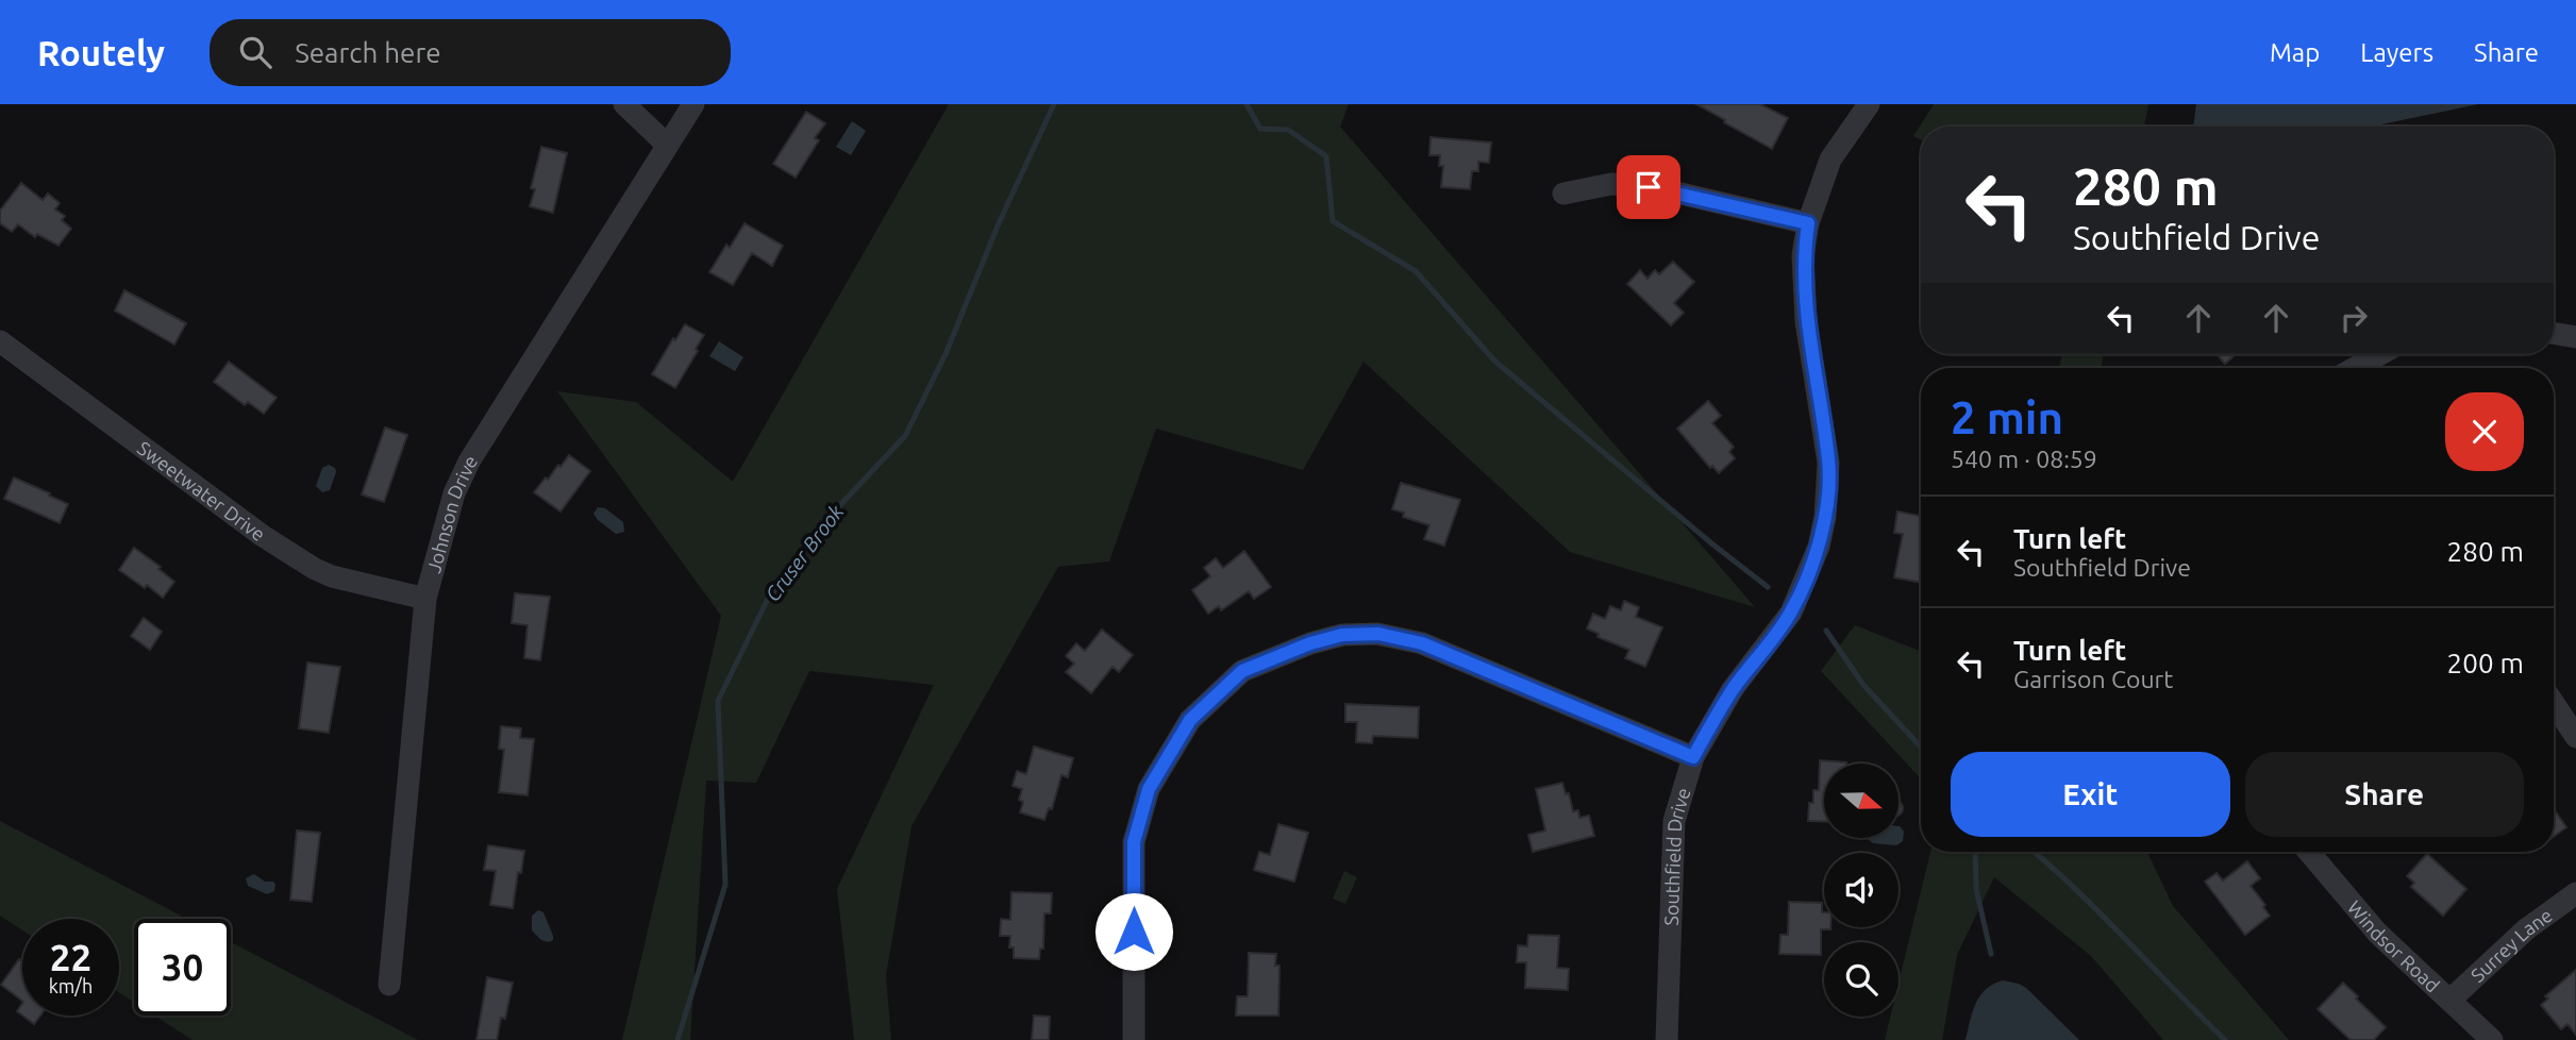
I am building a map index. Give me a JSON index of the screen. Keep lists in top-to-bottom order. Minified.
{"streets":{"street":["Sweetwater Drive","Johnson Drive","Southfield Drive","Windsor Road","Surrey Lane"]},"crossings":[["Sweetwater Drive","Johnson Drive"],["Windsor Road","Surrey Lane"]],"water":["Cruser Brook"],"north":"right","page":{"header":"Routely","search":"Search here","nav":["Map","Layers","Share"],"turn":["280 m","Southfield Drive"],"heading":["2 min","540 m · 08:59"],"list":[{"name":"Turn left","note":"Southfield Drive","value":"280 m"},{"name":"Turn left","note":"Garrison Court","value":"200 m"}],"buttons":["Exit","Share"],"speed":"22 km/h","limit":"30"}}
